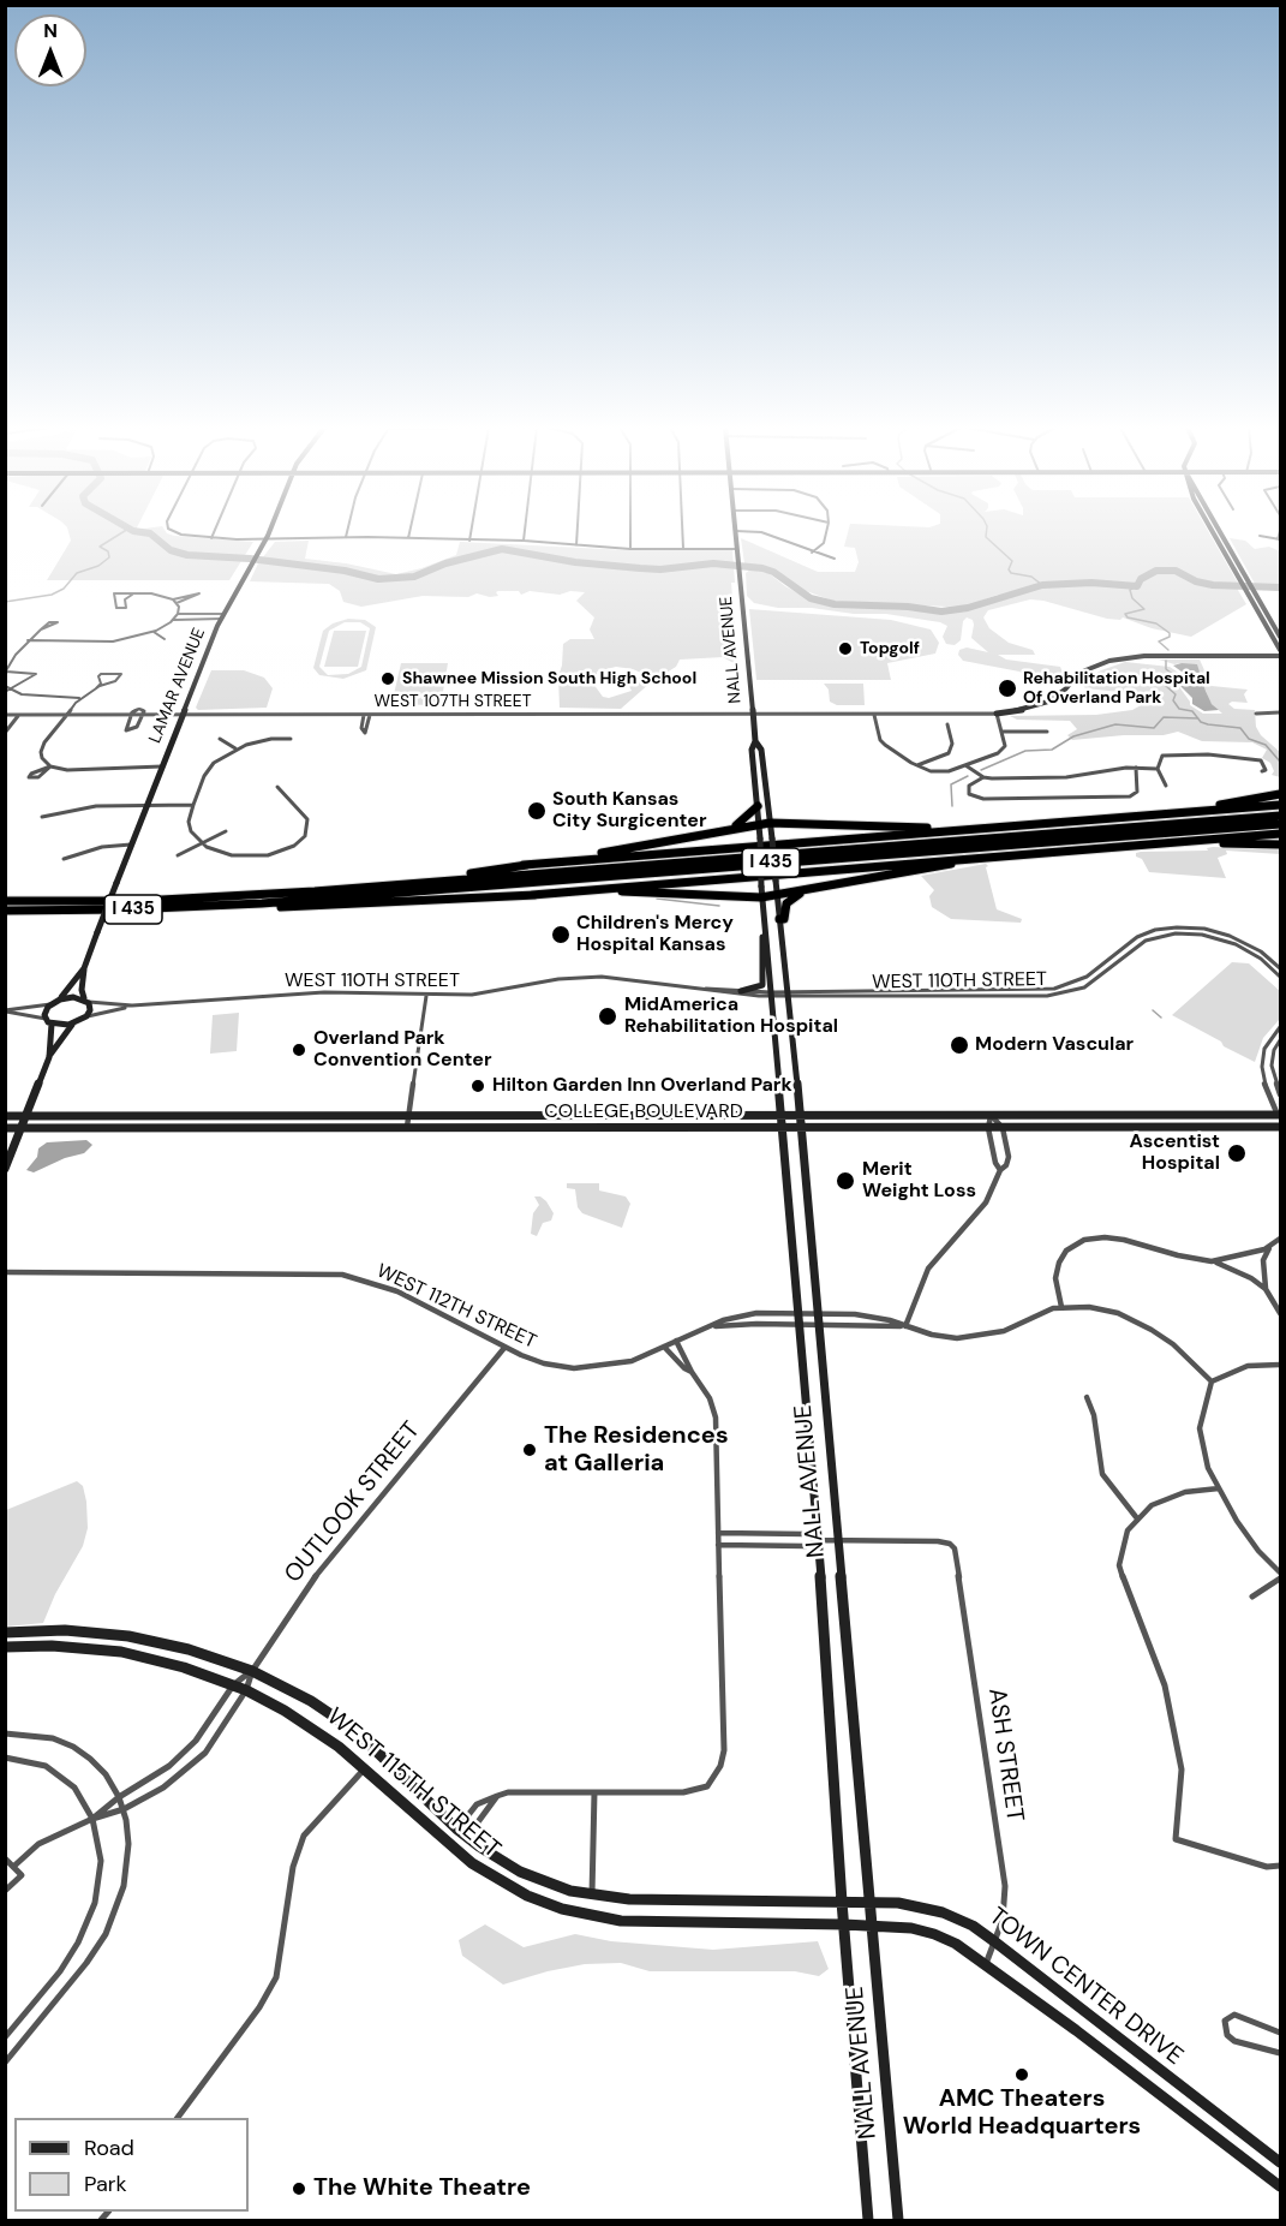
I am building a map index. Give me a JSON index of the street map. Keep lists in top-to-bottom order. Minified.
{"streets":{"highway":["I 435"],"main road":["NALL AVENUE","LAMAR AVENUE","COLLEGE BOULEVARD","WEST 115TH STREET","TOWN CENTER DRIVE"],"street":["WEST 107TH STREET","WEST 110TH STREET","WEST 112TH STREET","OUTLOOK STREET","ASH STREET"]},"crossings":[["NALL AVENUE","WEST 107TH STREET"],["NALL AVENUE","WEST 110TH STREET"],["NALL AVENUE","COLLEGE BOULEVARD"],["NALL AVENUE","WEST 112TH STREET"],["NALL AVENUE","ASH STREET"],["NALL AVENUE","WEST 115TH STREET"],["NALL AVENUE","TOWN CENTER DRIVE"],["LAMAR AVENUE","WEST 107TH STREET"],["LAMAR AVENUE","WEST 110TH STREET"],["WEST 112TH STREET","OUTLOOK STREET"],["OUTLOOK STREET","WEST 115TH STREET"],["ASH STREET","TOWN CENTER DRIVE"],["WEST 115TH STREET","TOWN CENTER DRIVE"]],"places":["Topgolf","Shawnee Mission South High School","Rehabilitation Hospital Of Overland Park","South Kansas City Surgicenter","Children's Mercy Hospital Kansas","MidAmerica Rehabilitation Hospital","Modern Vascular","Overland Park Convention Center","Hilton Garden Inn Overland Park","Ascentist Hospital","Merit Weight Loss","The Residences at Galleria","AMC Theaters World Headquarters","The White Theatre"],"legend":["Road","Park"],"north":"top"}
